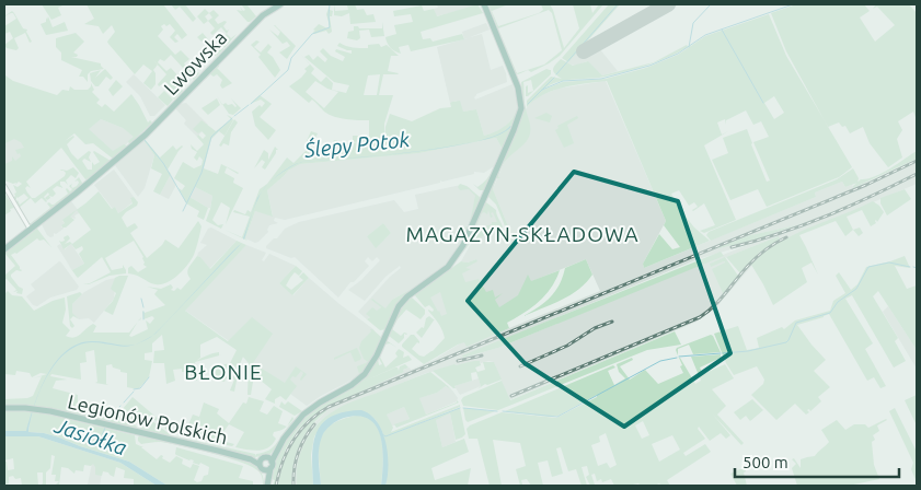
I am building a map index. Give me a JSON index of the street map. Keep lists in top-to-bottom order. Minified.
{"streets":{"main road":["Lwowska","Legionów Polskich"]},"districts":["MAGAZYN-SKŁADOWA","BŁONIE"],"water":["Ślepy Potok","Jasiołka"],"scale_bar":"500 m"}
